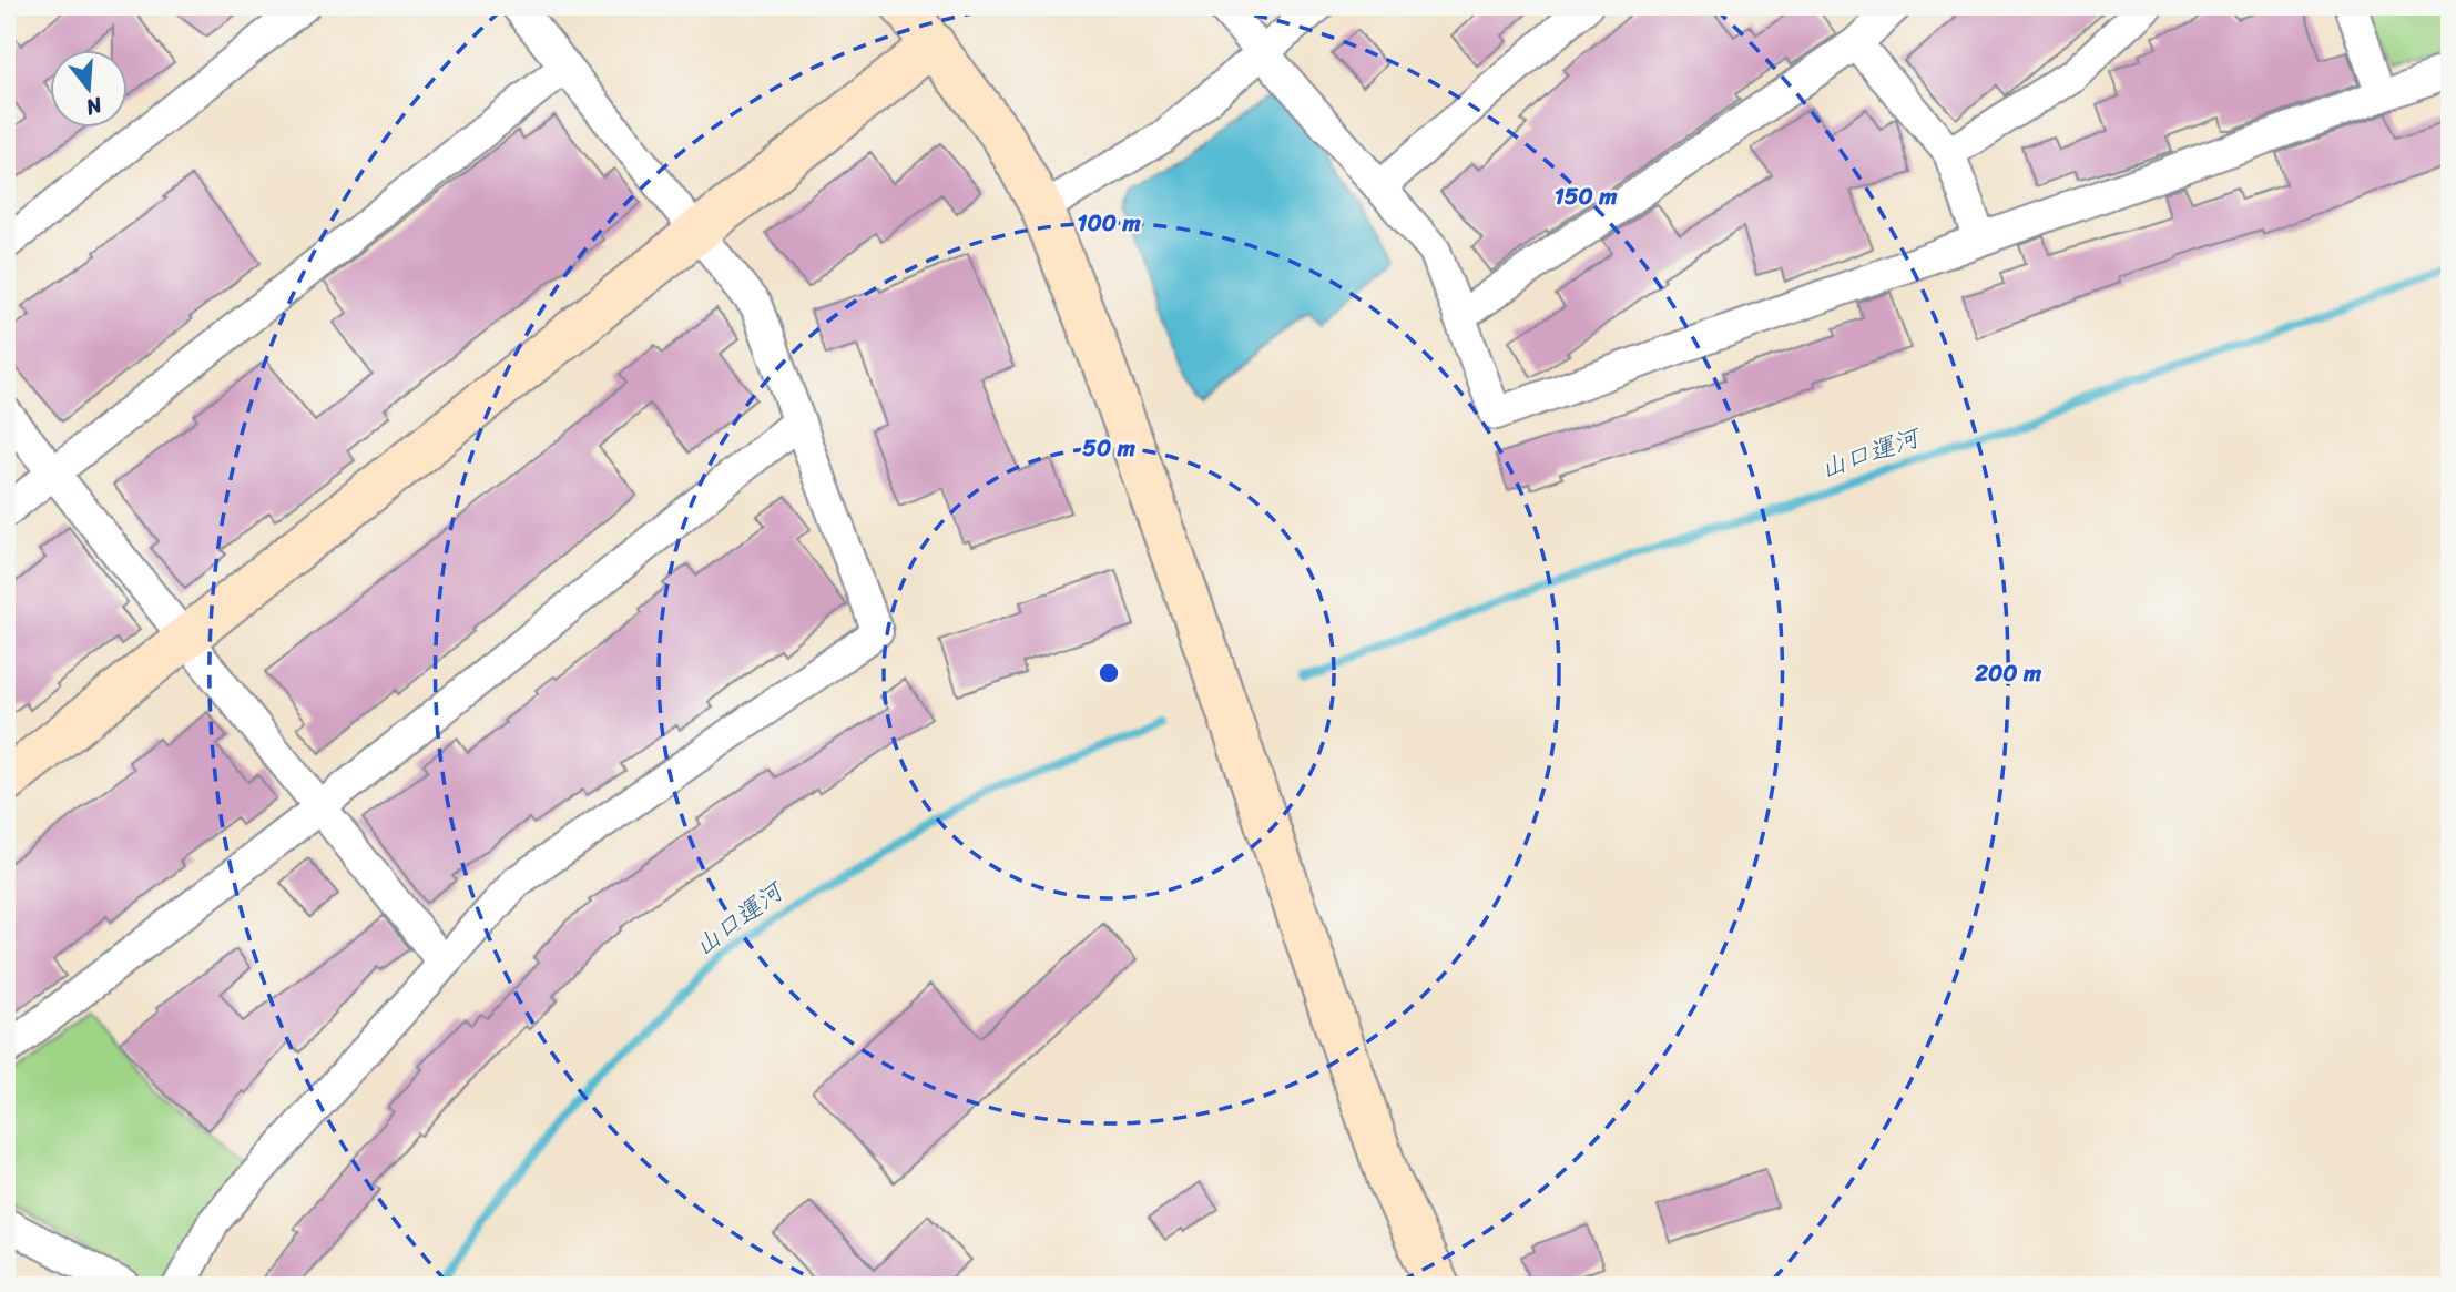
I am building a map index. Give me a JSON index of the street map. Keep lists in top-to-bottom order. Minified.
{"water":["山口運河"],"north":"bottom","rings":["150 m","100 m","50 m","200 m"]}
